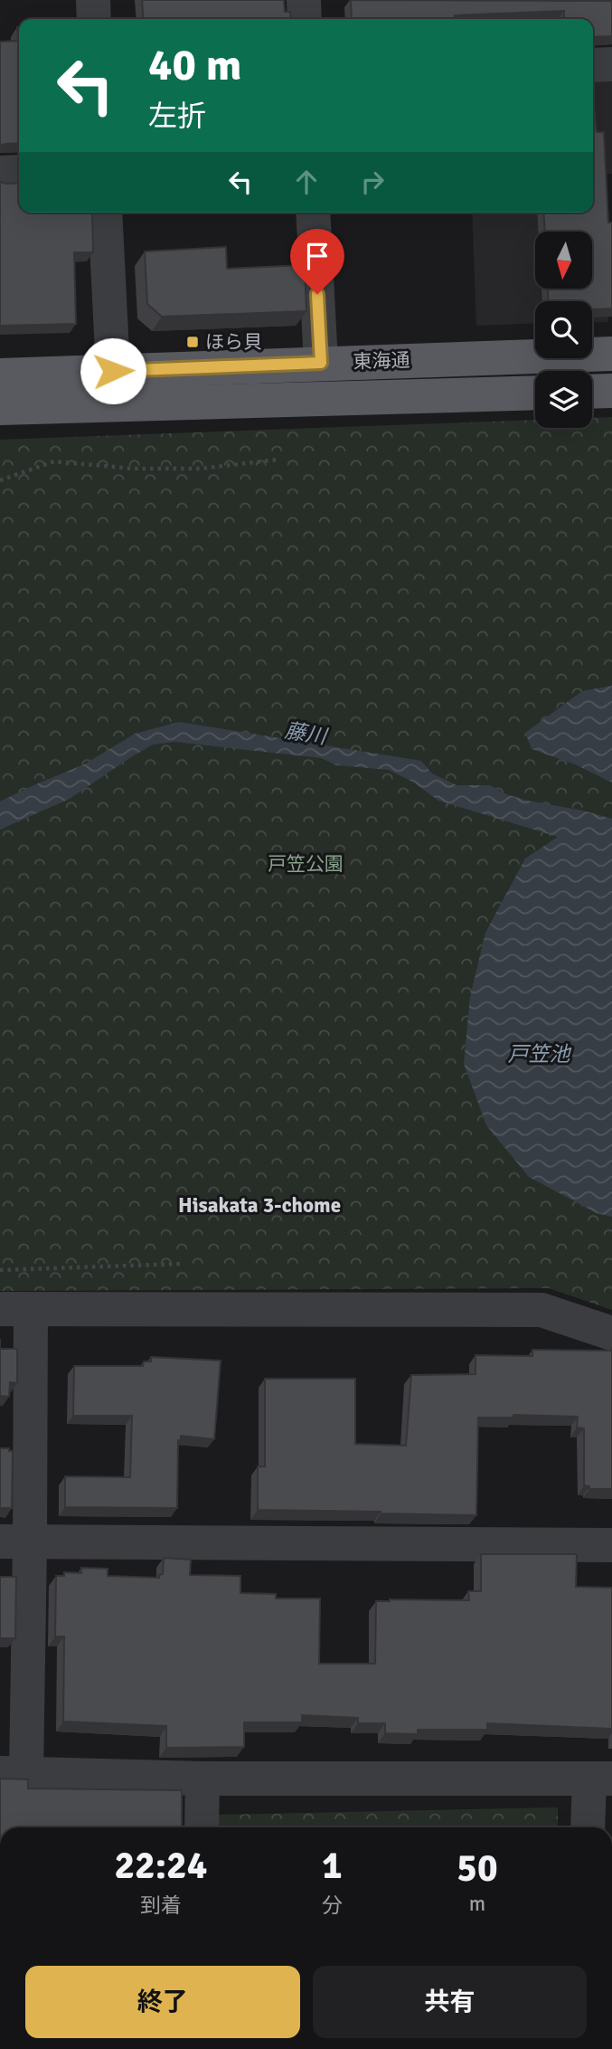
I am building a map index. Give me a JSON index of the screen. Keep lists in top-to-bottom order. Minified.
{"streets":{"main road":["東海通"]},"districts":["Hisakata 3-chome"],"water":["藤川","戸笠池"],"parks":["戸笠公園"],"places":{"transit":["ほら貝"]},"north":"bottom","page":{"turn":["40 m","左折"],"eta":["22:24","到着","1","分","50","m"],"buttons":["終了","共有"]}}
